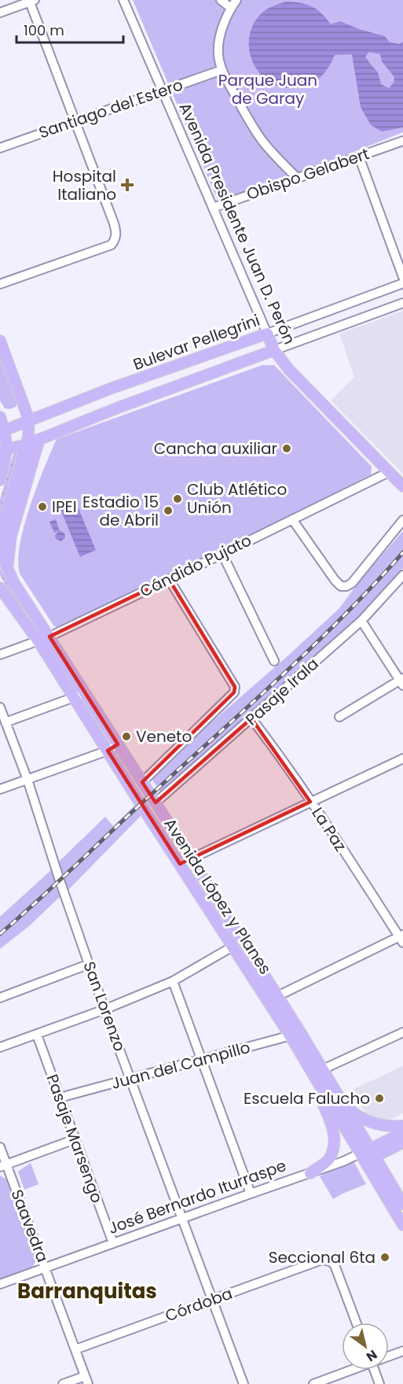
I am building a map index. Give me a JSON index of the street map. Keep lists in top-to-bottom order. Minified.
{"streets":{"main road":["Avenida Presidente Juan D. Perón","Bulevar Pellegrini","Avenida López y Planes","José Bernardo Iturraspe"],"street":["Santiago del Estero","Obispo Gelabert","Cándido Pujato","Pasaje Irala","La Paz","San Lorenzo","Juan del Campillo","Pasaje Marsengo","Saavedra","Córdoba"]},"crossings":[["Santiago del Estero","Avenida Presidente Juan D. Perón"],["Obispo Gelabert","Avenida Presidente Juan D. Perón"],["Avenida Presidente Juan D. Perón","Bulevar Pellegrini"],["Avenida Presidente Juan D. Perón","Cándido Pujato"],["Bulevar Pellegrini","Avenida López y Planes"],["Cándido Pujato","Pasaje Irala"],["Cándido Pujato","Avenida López y Planes"],["Pasaje Irala","La Paz"],["Pasaje Irala","Avenida López y Planes"],["Avenida López y Planes","Juan del Campillo"],["Avenida López y Planes","José Bernardo Iturraspe"],["San Lorenzo","Juan del Campillo"],["San Lorenzo","José Bernardo Iturraspe"],["San Lorenzo","Córdoba"],["Juan del Campillo","Pasaje Marsengo"],["Pasaje Marsengo","José Bernardo Iturraspe"],["José Bernardo Iturraspe","Saavedra"],["Saavedra","Córdoba"]],"districts":["Barranquitas"],"parks":["Parque Juan de Garay"],"places":{"health":["Hospital Italiano"],"other":["Cancha auxiliar","Club Atlético Unión","IPEI","Estadio 15 de Abril","Veneto","Escuela Falucho","Seccional 6ta"]},"scale_bar":"100 m","north":"bottom right"}
